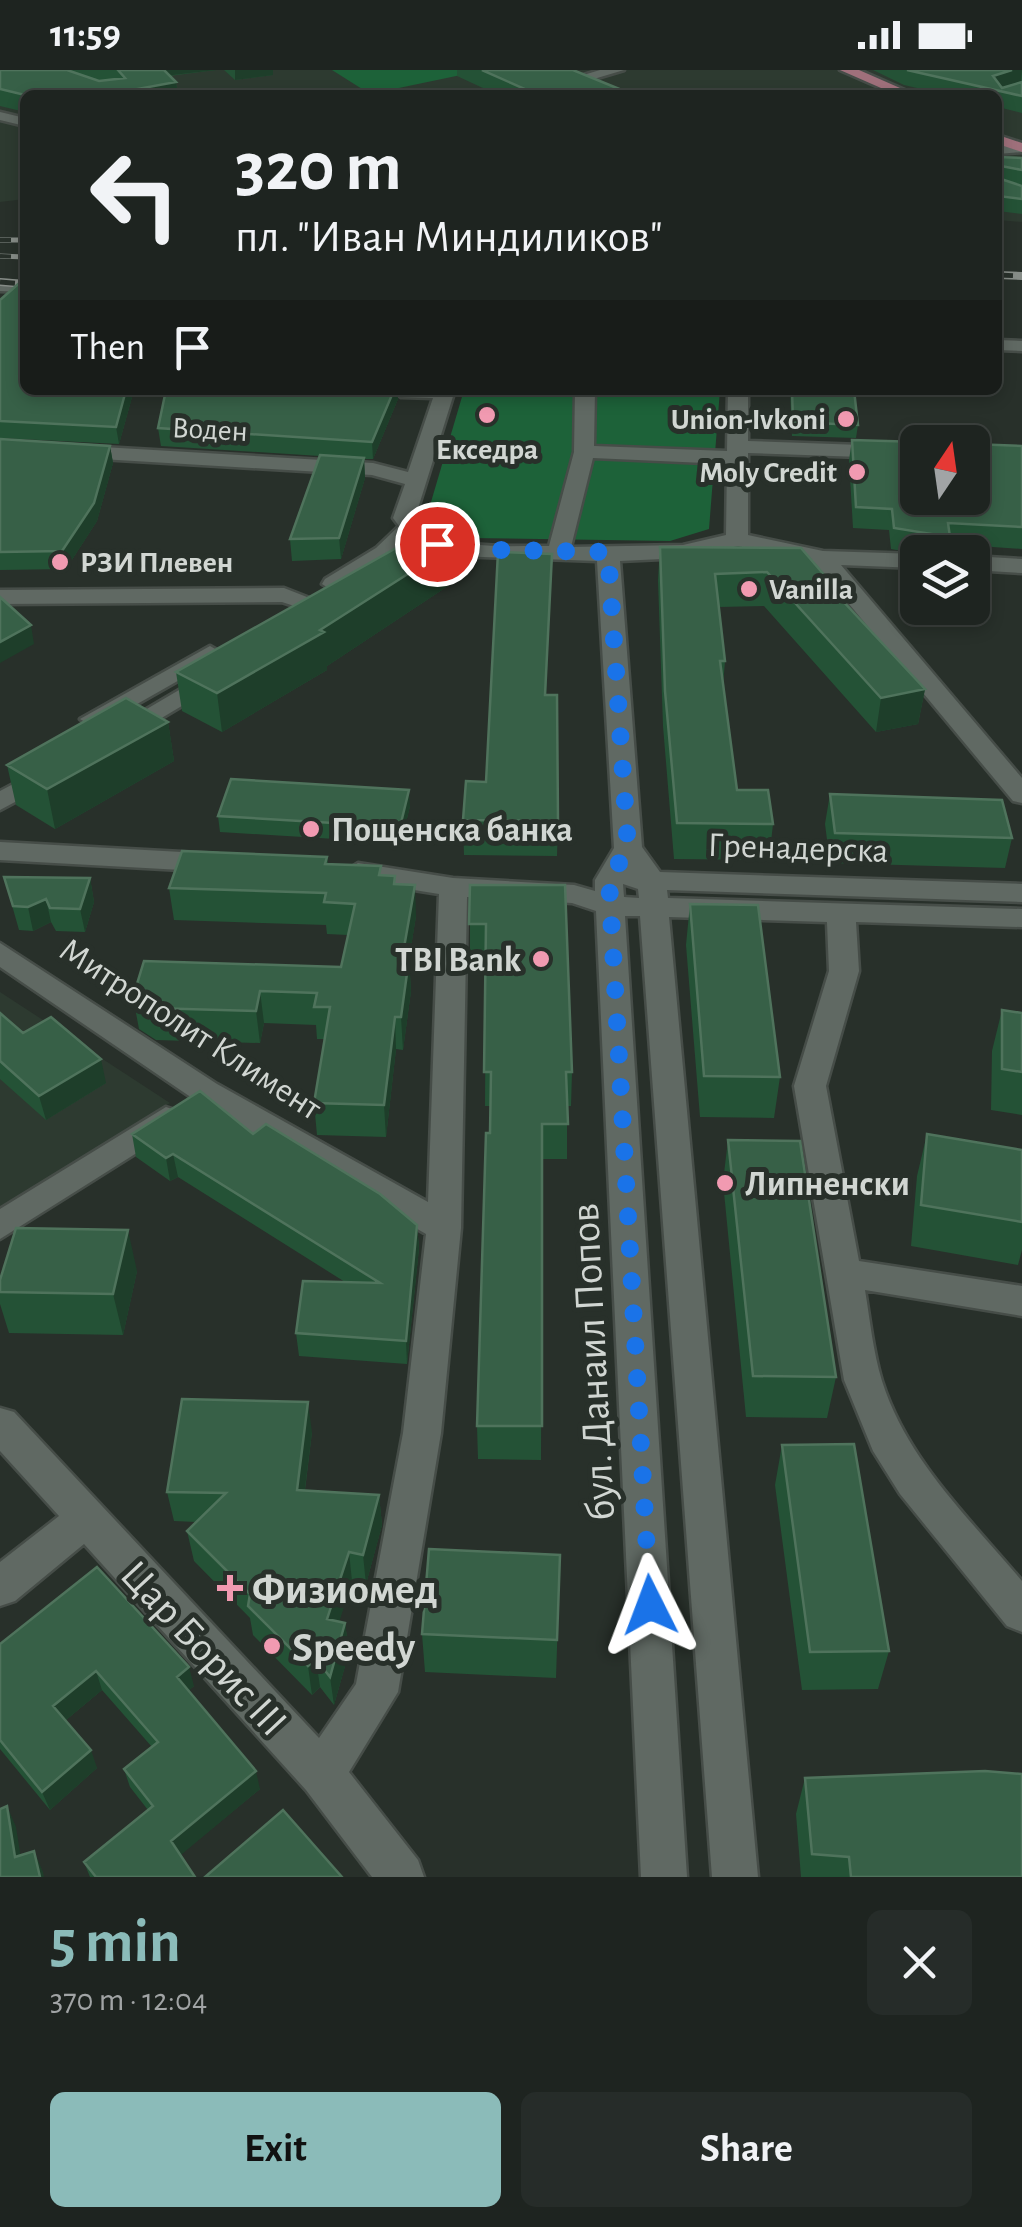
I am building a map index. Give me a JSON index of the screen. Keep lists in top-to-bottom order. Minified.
{"streets":{"street":["Воден","Гренадерска","Митрополит Климент","бул. Данаил Попов","Цар Борис III"]},"crossings":[["Гренадерска","бул. Данаил Попов"]],"places":{"other":["Екседра","Union-Ivkoni","Moly Credit","РЗИ Плевен","Vanilla","Пощенска банка","TBI Bank","Липненски","Speedy"],"health":["Физиомед"]},"north":"top","page":{"status":"11:59","turn":["320 m","пл. \"Иван Миндиликов\""],"then":"Then","heading":["5 min","370 m · 12:04"],"buttons":["Exit","Share"]}}
